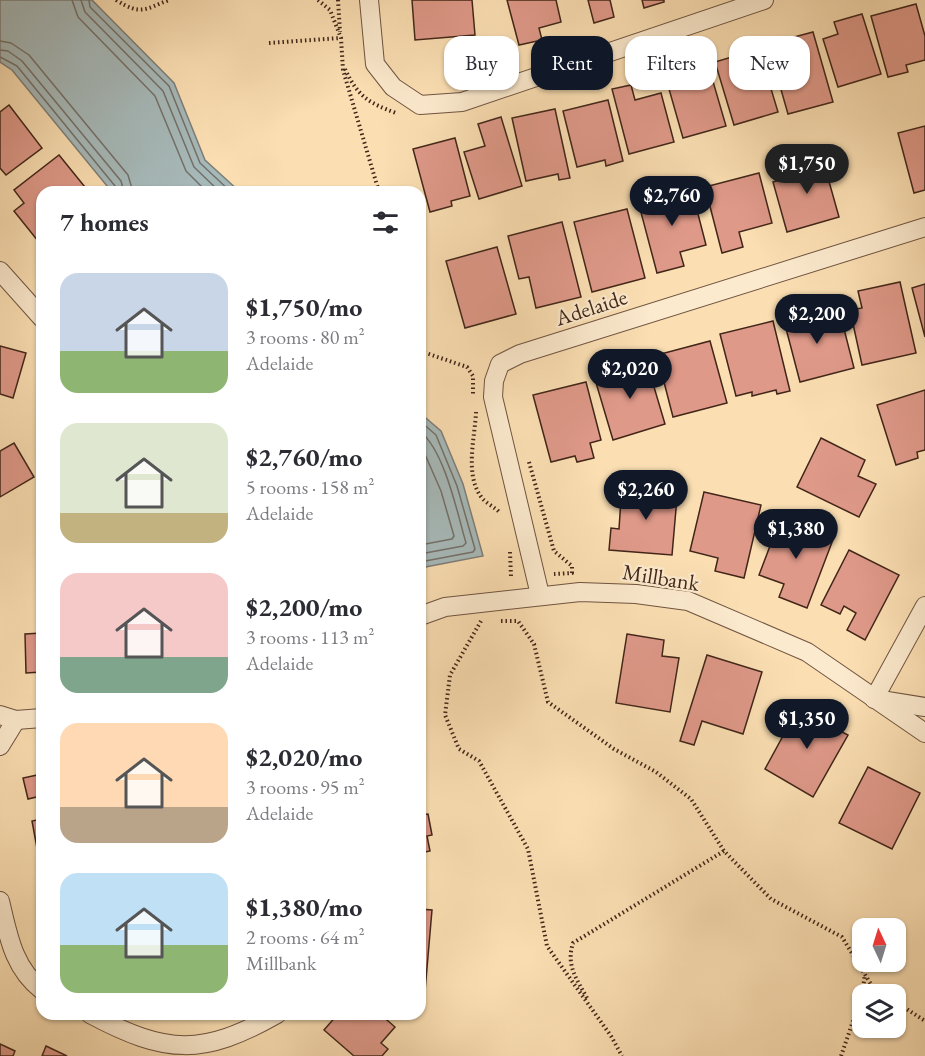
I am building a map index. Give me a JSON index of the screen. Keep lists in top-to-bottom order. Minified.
{"streets":{"street":["Adelaide","Millbank"]},"crossings":[["Adelaide","Millbank"]],"north":"top","page":{"chip":["Buy","Rent","Filters","New"],"price":["$1,750","$2,760","$2,200","$2,020","$2,260","$1,380","$1,350"],"heading":"7 homes","list":[{"name":"$1,750/mo","note":"3 rooms · 80 m² · Adelaide"},{"name":"$2,760/mo","note":"5 rooms · 158 m² · Adelaide"},{"name":"$2,200/mo","note":"3 rooms · 113 m² · Adelaide"},{"name":"$2,020/mo","note":"3 rooms · 95 m² · Adelaide"},{"name":"$1,380/mo","note":"2 rooms · 64 m² · Millbank"}]}}
